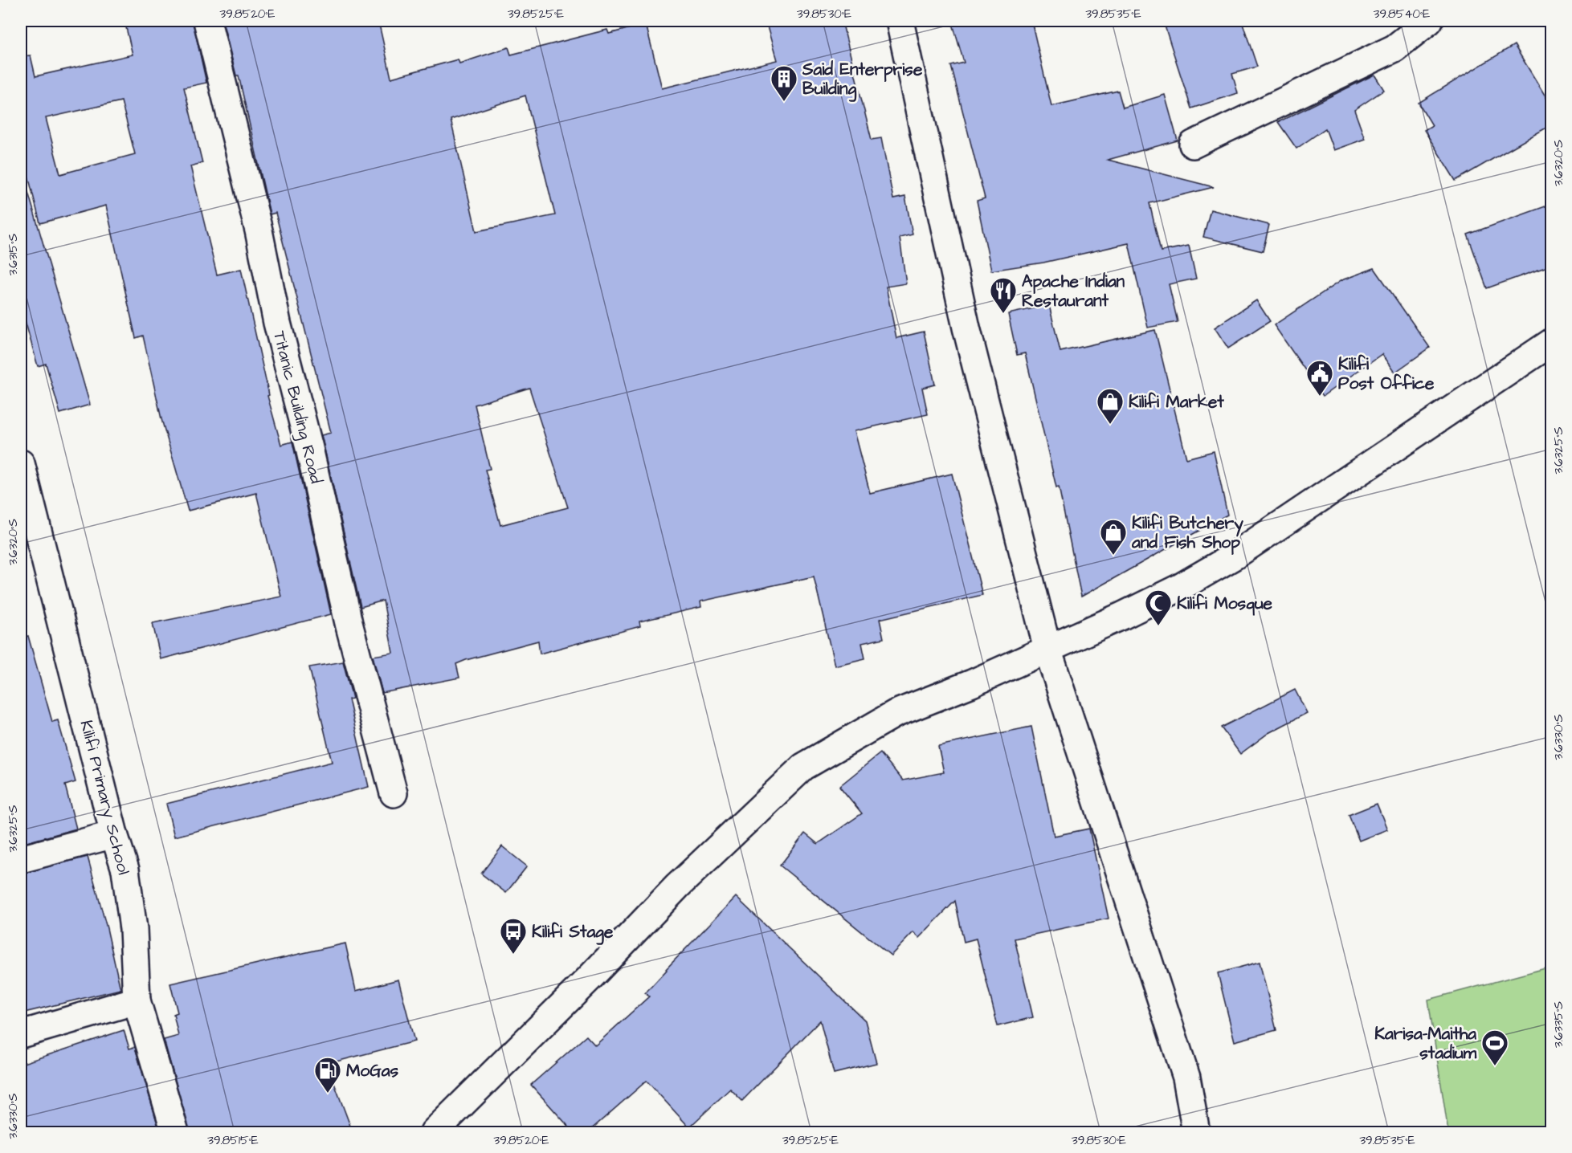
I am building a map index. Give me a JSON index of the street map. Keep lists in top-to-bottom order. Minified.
{"streets":{"street":["Titanic Building Road","Kilifi Primary School"]},"places":{"building":["Said Enterprise Building"],"restaurant":["Apache Indian Restaurant"],"public building":["Kilifi Post Office"],"shop":["Kilifi Market","Kilifi Butchery and Fish Shop"],"mosque":["Kilifi Mosque"],"bus stop":["Kilifi Stage"],"sports":["Karisa-Maitha stadium"],"fuel station":["MoGas"]},"coordinates":["39.8520°E","39.8525°E","39.8530°E","39.8535°E","39.8540°E","3.6320°S","3.6315°S","3.6325°S","3.6330°S","3.6335°S","39.8515°E"]}
